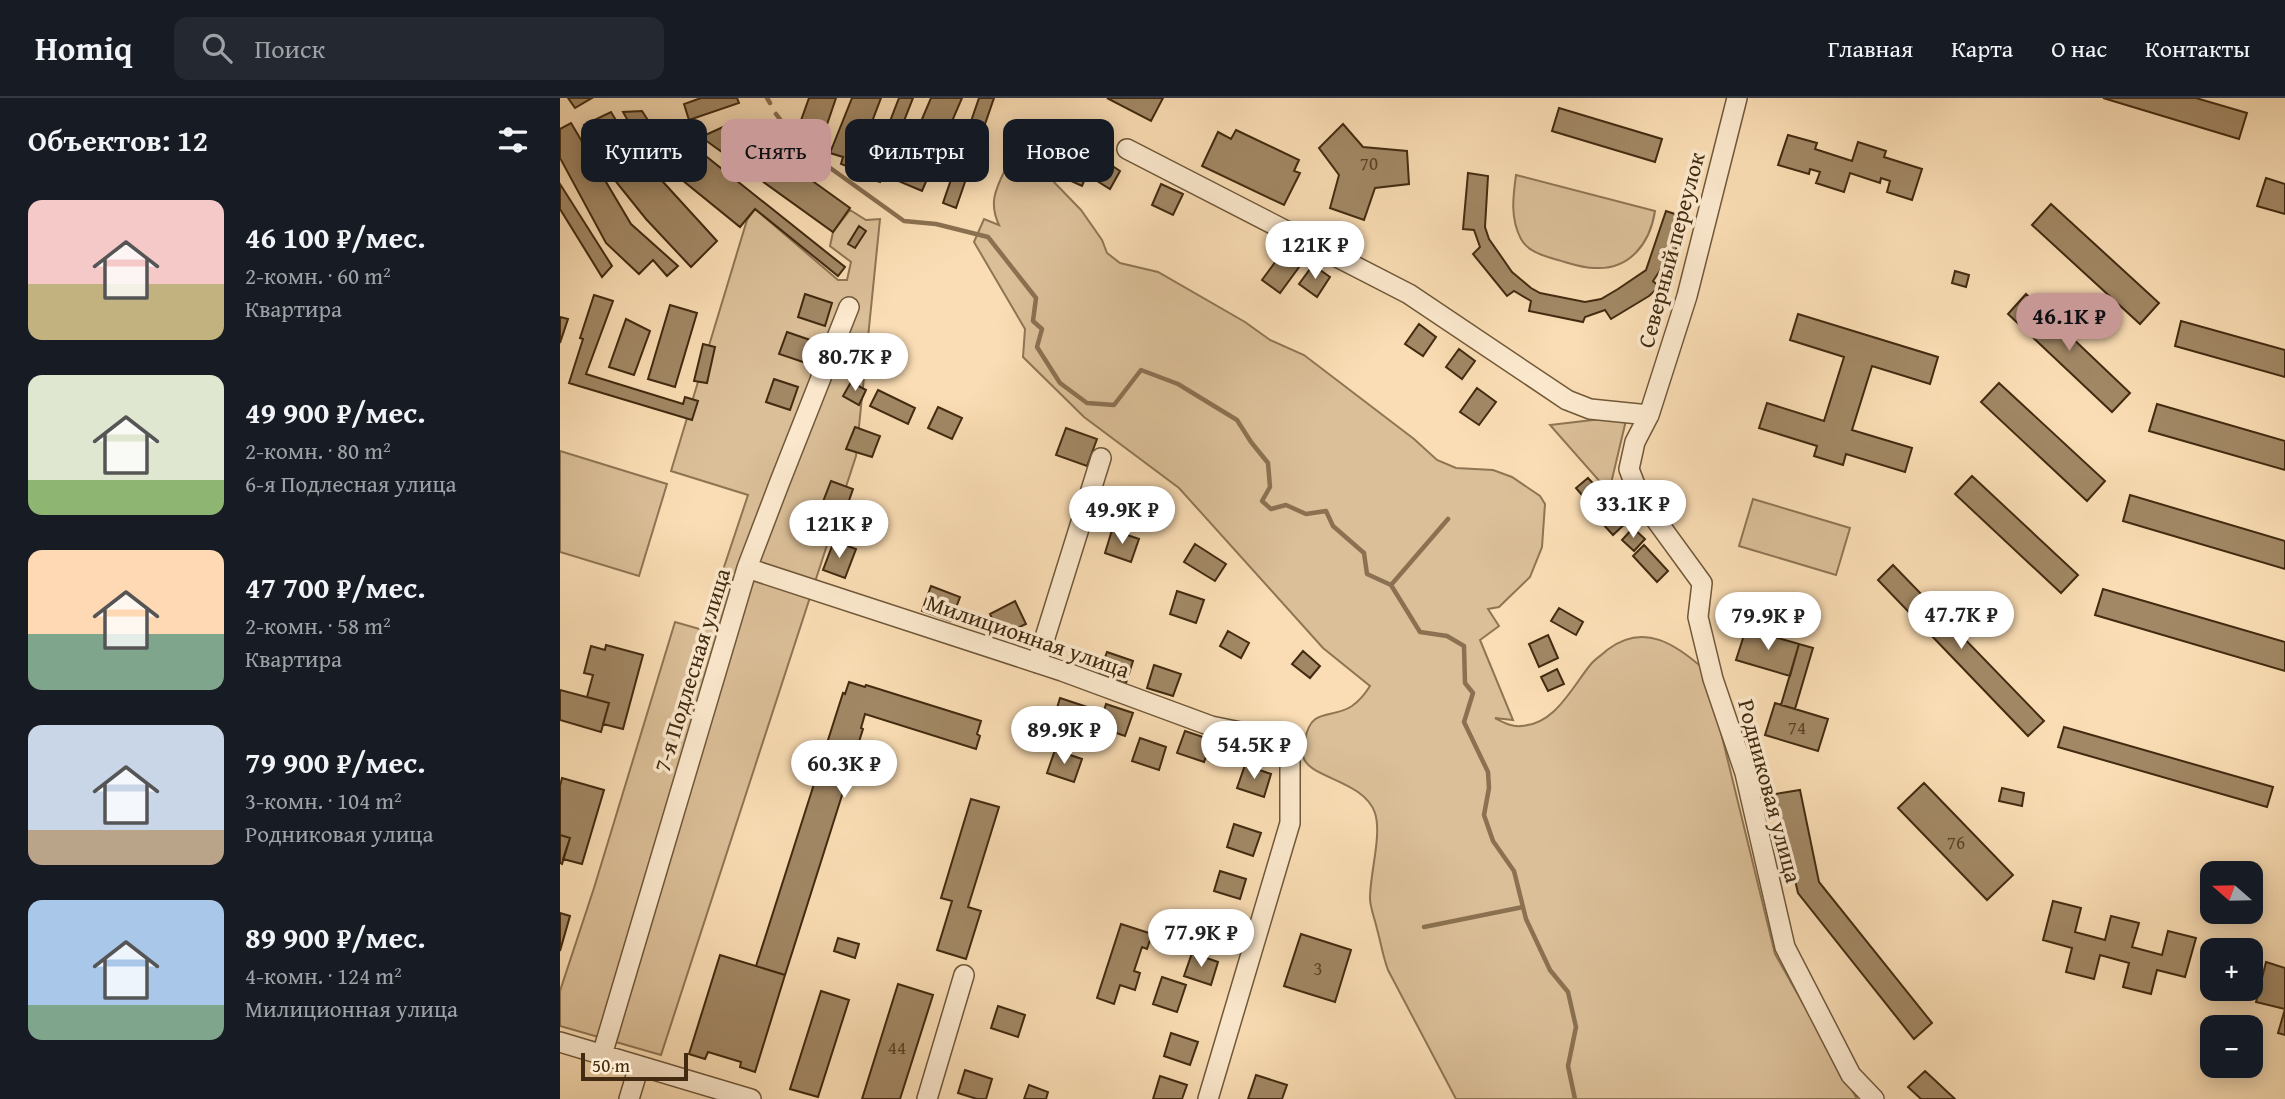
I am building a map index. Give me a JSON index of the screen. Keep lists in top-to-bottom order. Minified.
{"streets":{"street":["Северный переулок","Милиционная улица","7-я Подлесная улица","Родниковая улица"]},"crossings":[["Северный переулок","Родниковая улица"],["Милиционная улица","7-я Подлесная улица"]],"house_numbers":["70","74","76","3","44"],"scale_bar":"50 m","north":"left","page":{"header":"Homiq","search":"Поиск","nav":["Главная","Карта","О нас","Контакты"],"heading":"Объектов: 12","chip":["Купить","Снять","Фильтры","Новое"],"list":[{"name":"46 100 ₽/мес.","note":"2-комн. · 60 m² · Квартира"},{"name":"49 900 ₽/мес.","note":"2-комн. · 80 m² · 6-я Подлесная улица"},{"name":"47 700 ₽/мес.","note":"2-комн. · 58 m² · Квартира"},{"name":"79 900 ₽/мес.","note":"3-комн. · 104 m² · Родниковая улица"},{"name":"89 900 ₽/мес.","note":"4-комн. · 124 m² · Милиционная улица"}],"price":["121K ₽","46.1K ₽","80.7K ₽","33.1K ₽","49.9K ₽","121K ₽","47.7K ₽","79.9K ₽","89.9K ₽","54.5K ₽","60.3K ₽","77.9K ₽"],"map_buttons":["+","−"],"scale":"50 m"}}
